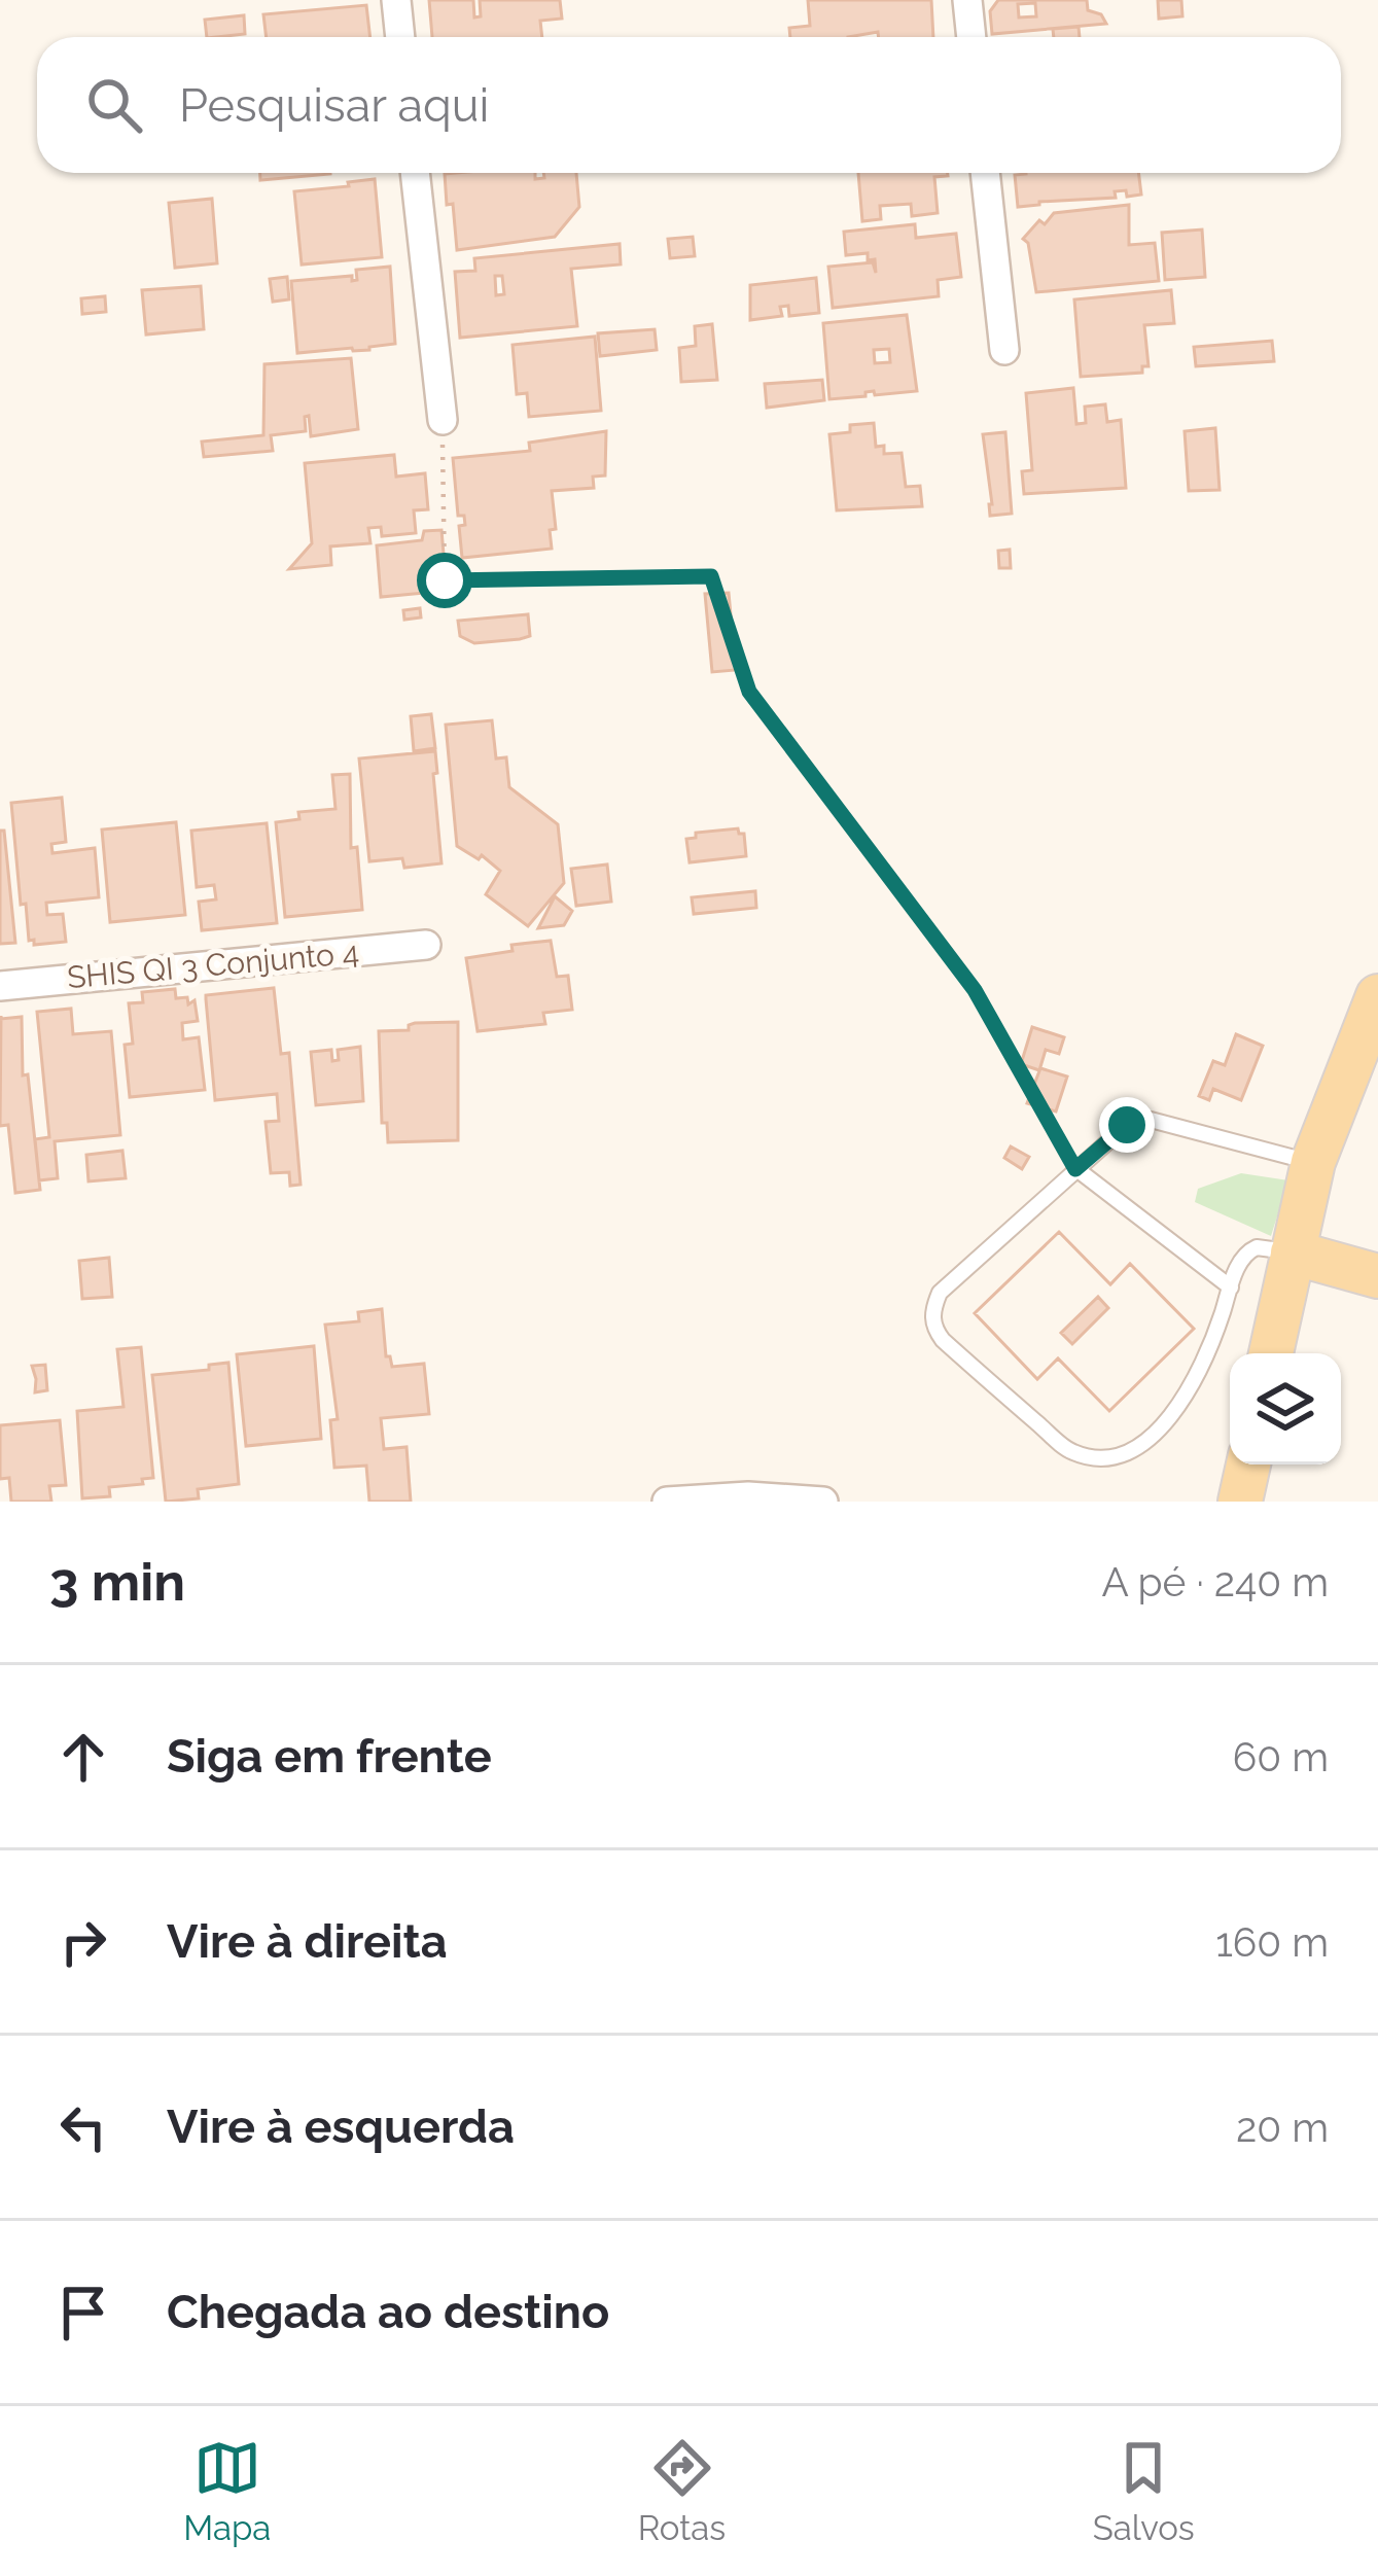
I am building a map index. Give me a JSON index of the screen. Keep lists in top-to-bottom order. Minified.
{"streets":{"street":["SHIS QI 3 Conjunto 4"]},"page":{"search":"Pesquisar aqui","heading":["3 min","A pé · 240 m"],"list":[["Siga em frente","60 m"],["Vire à direita","160 m"],["Vire à esquerda","20 m"],"Chegada ao destino"],"nav":["Mapa","Rotas","Salvos"]}}
